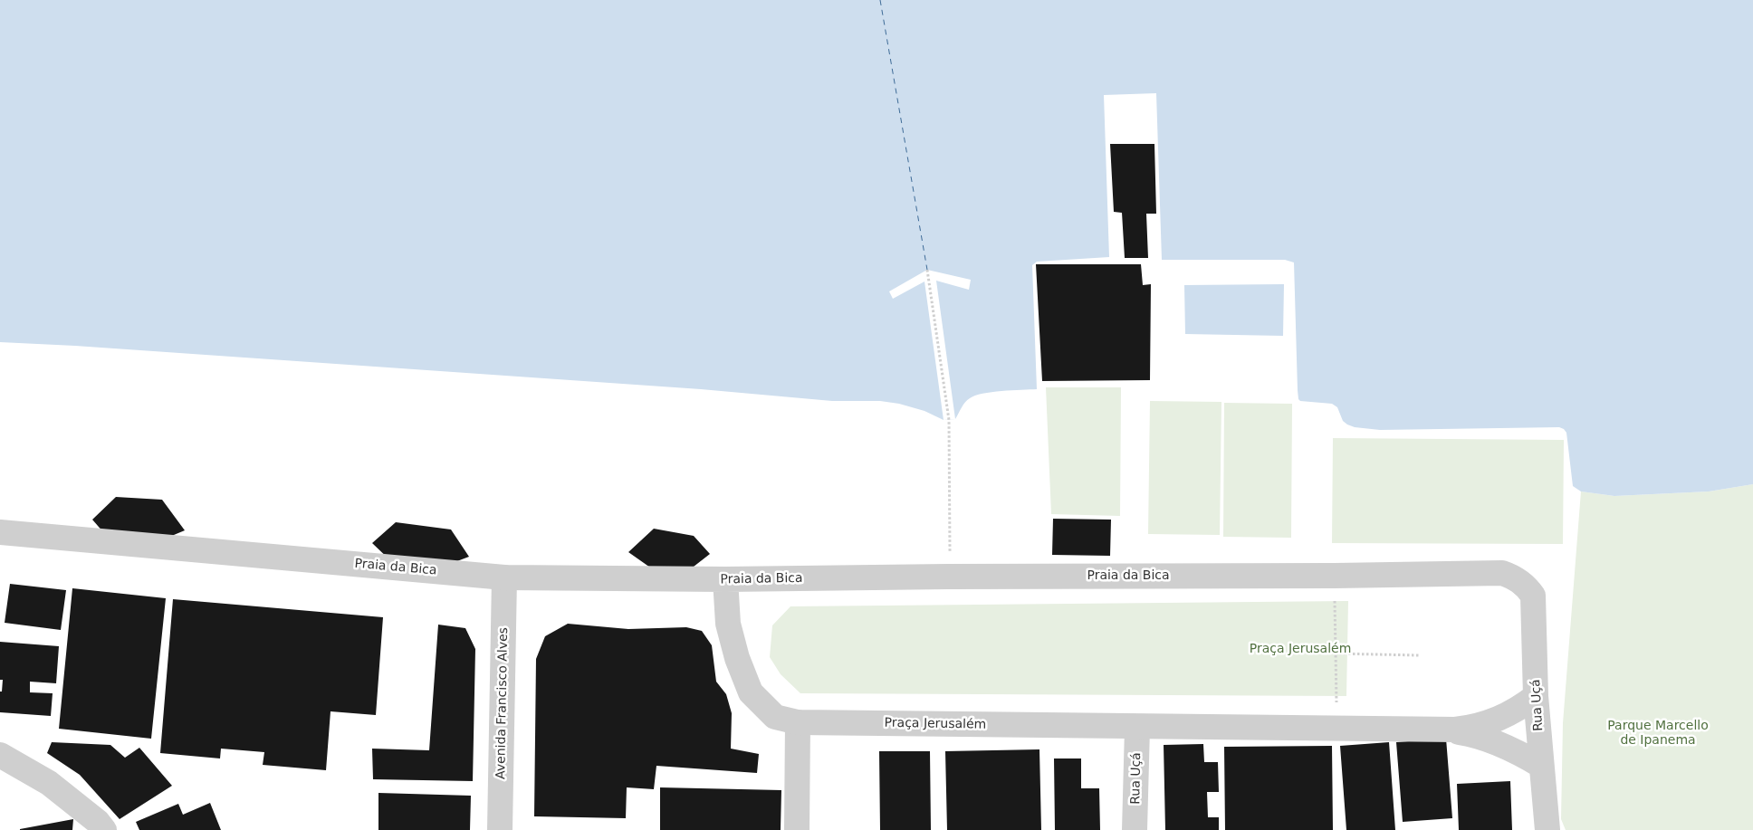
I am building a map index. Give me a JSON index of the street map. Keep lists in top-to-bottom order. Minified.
{"streets":{"street":["Praia da Bica","Avenida Francisco Alves","Rua Uçá","Praça Jerusalém"]},"crossings":[["Praia da Bica","Avenida Francisco Alves"],["Praia da Bica","Rua Uçá"],["Praia da Bica","Praça Jerusalém"],["Rua Uçá","Praça Jerusalém"]],"parks":["Praça Jerusalém","Parque Marcello de Ipanema"]}
